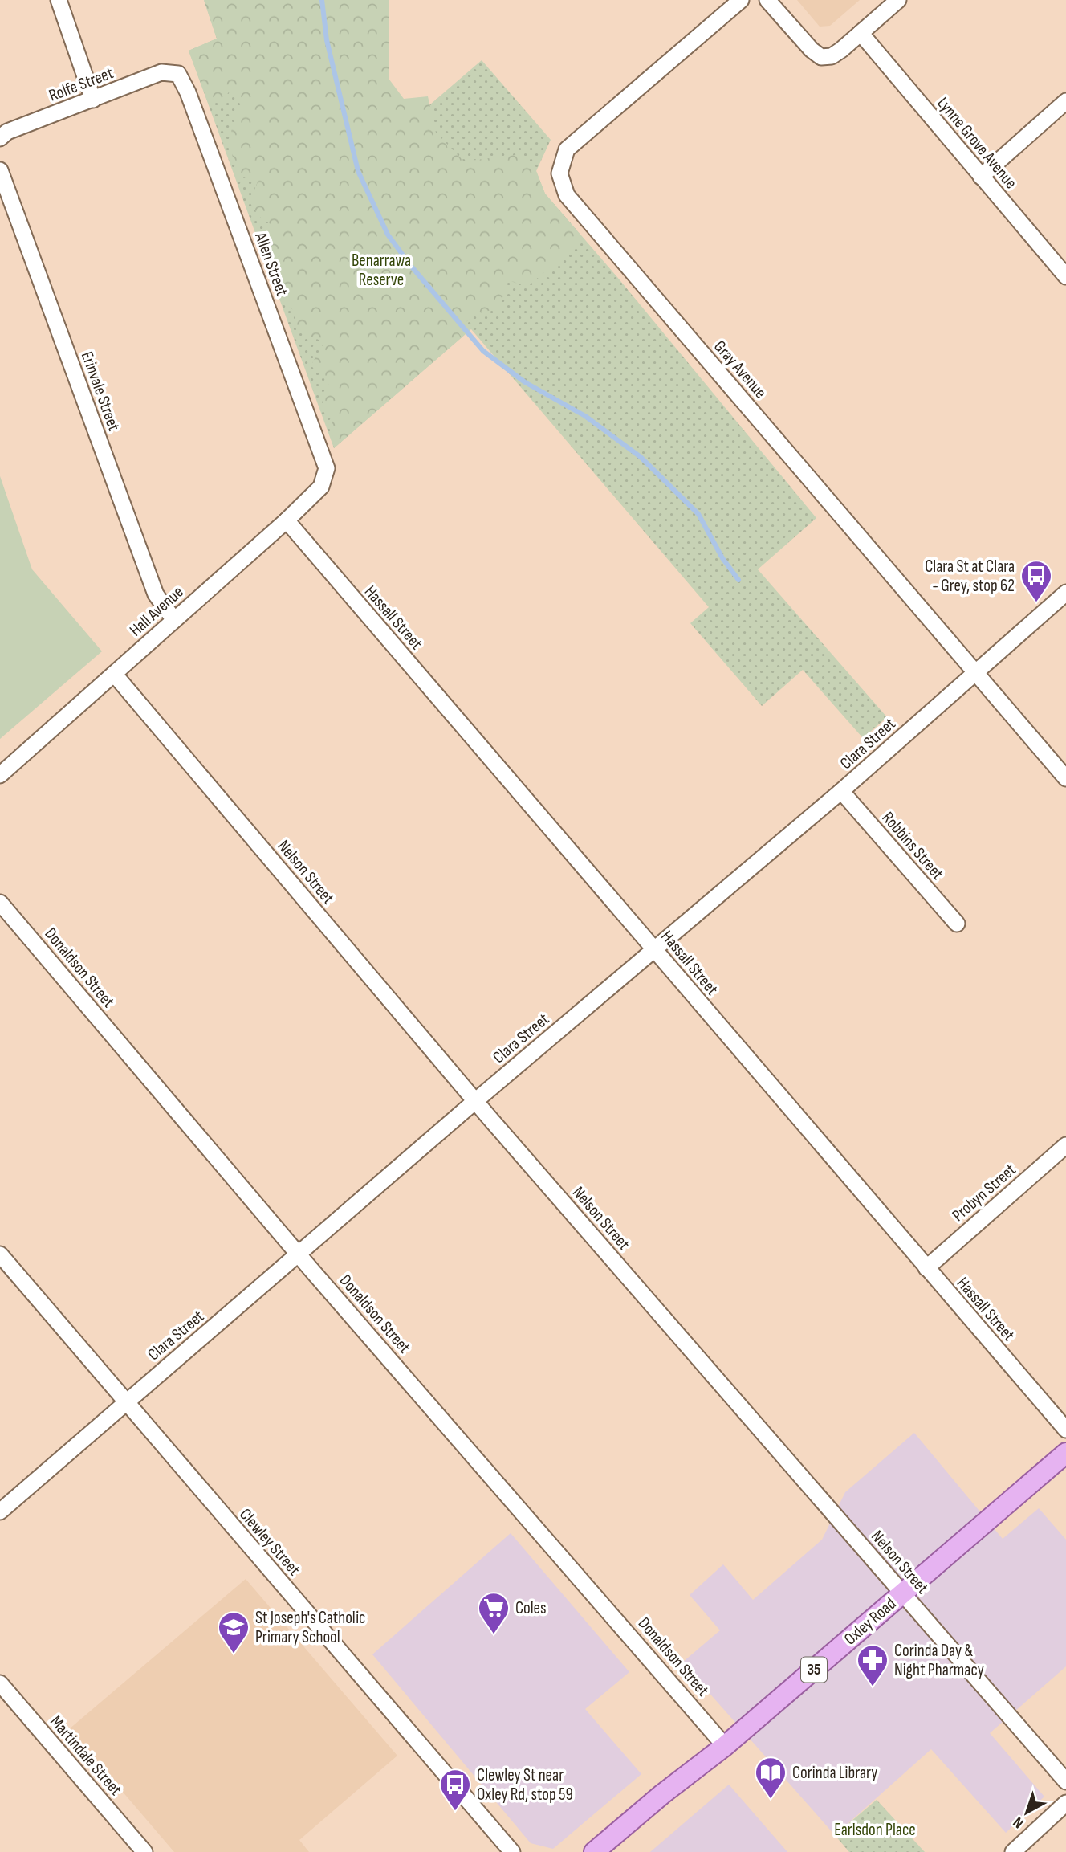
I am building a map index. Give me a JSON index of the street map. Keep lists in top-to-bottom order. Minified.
{"streets":{"main road":["Oxley Road","35"],"street":["Rolfe Street","Lynne Grove Avenue","Allen Street","Gray Avenue","Erinvale Street","Hall Avenue","Hassall Street","Clara Street","Robbins Street","Nelson Street","Donaldson Street","Probyn Street","Clewley Street","Martindale Street"]},"crossings":[["Rolfe Street","Allen Street"],["Allen Street","Hall Avenue"],["Gray Avenue","Clara Street"],["Erinvale Street","Hall Avenue"],["Hall Avenue","Hassall Street"],["Hall Avenue","Nelson Street"],["Hassall Street","Clara Street"],["Hassall Street","Probyn Street"],["Clara Street","Robbins Street"],["Clara Street","Nelson Street"],["Clara Street","Donaldson Street"],["Clara Street","Clewley Street"],["Nelson Street","Oxley Road"],["Donaldson Street","Oxley Road"]],"parks":["Benarrawa Reserve","Earlsdon Place"],"places":{"bus stop":["Clara St at Clara - Grey, stop 62","Clewley St near Oxley Rd, stop 59"],"supermarket":["Coles"],"school or university":["St Joseph's Catholic Primary School"],"pharmacy":["Corinda Day & Night Pharmacy"],"library":["Corinda Library"]},"north":"bottom left"}
